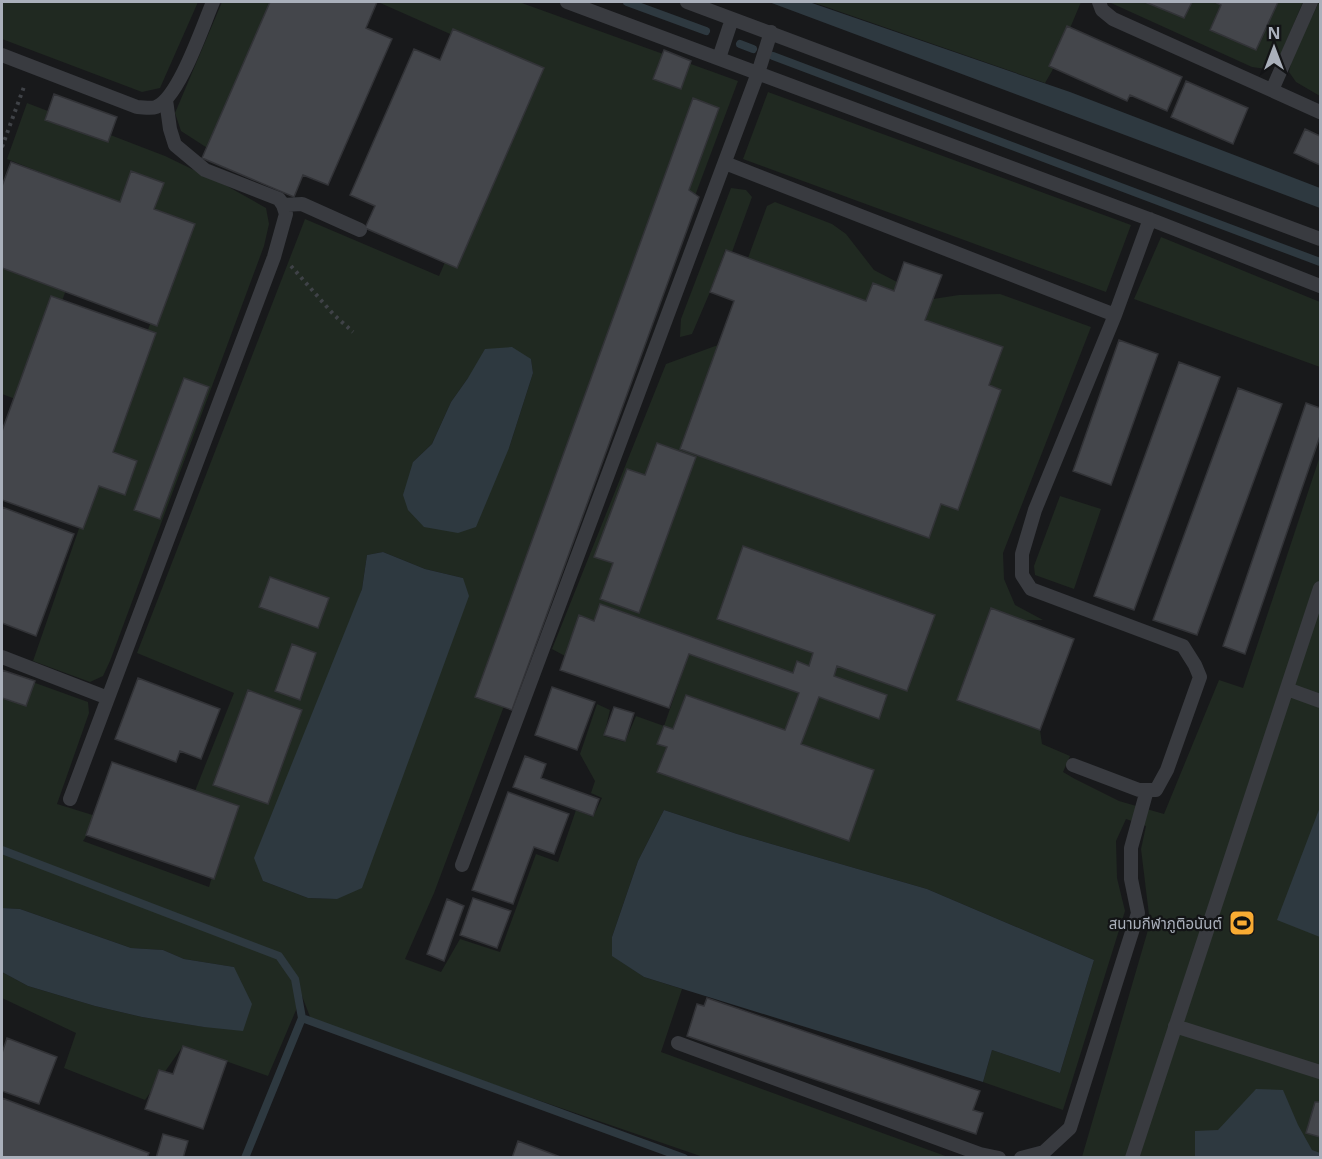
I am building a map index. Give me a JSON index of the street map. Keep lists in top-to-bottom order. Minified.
{"places":{"sports":["สนามกีฬาภูติอนันต์"]},"north":"top"}
